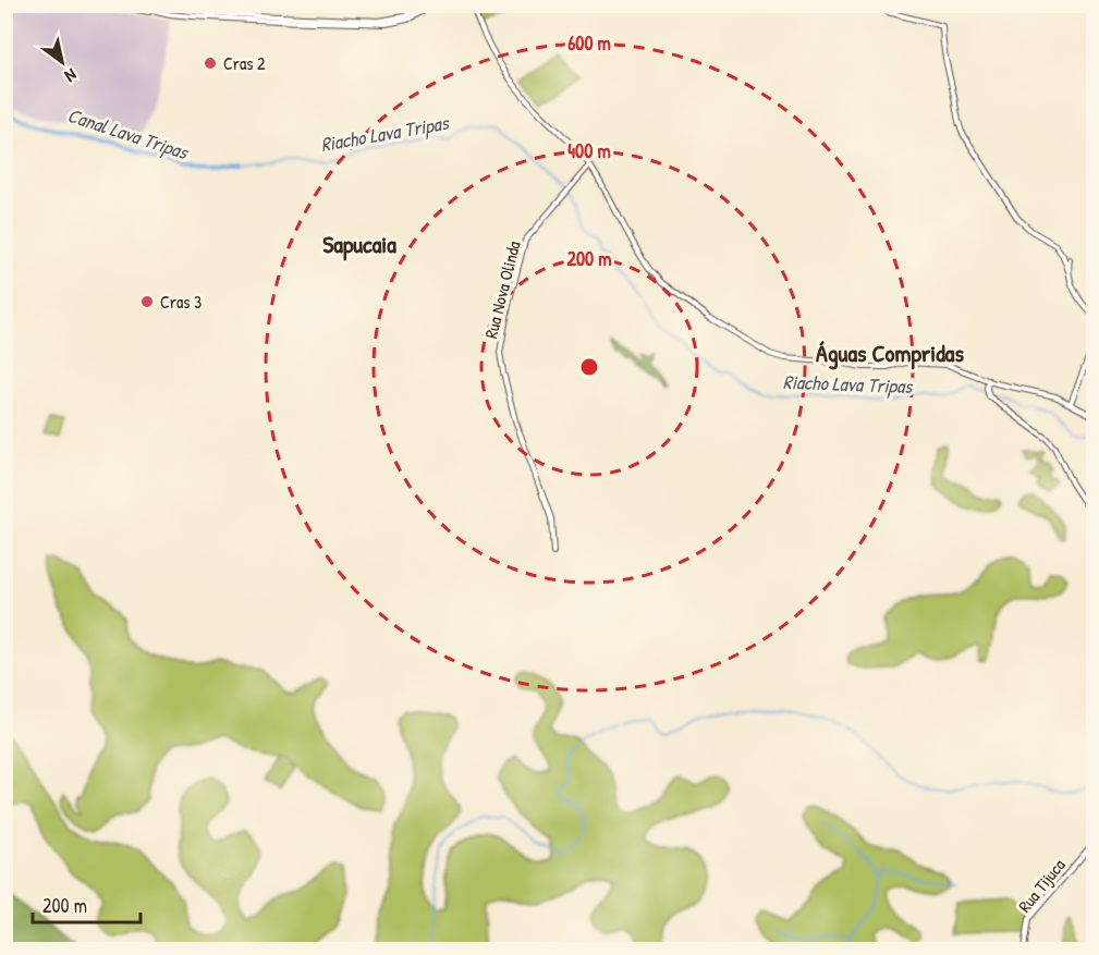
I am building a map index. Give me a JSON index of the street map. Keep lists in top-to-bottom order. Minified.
{"streets":{"main road":["Rua Nova Olinda","Rua Tijuca"]},"districts":["Sapucaia","Águas Compridas"],"water":["Canal Lava Tripas","Riacho Lava Tripas"],"places":["Cras 2","Cras 3"],"scale_bar":"200 m","north":"bottom right","rings":["600 m","400 m","200 m"]}
